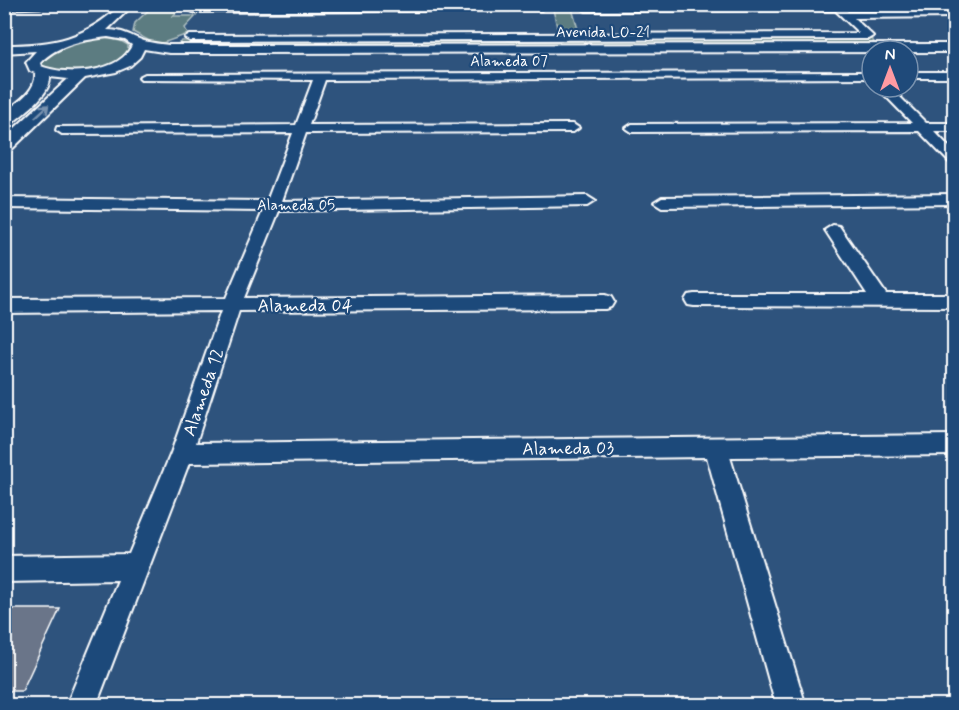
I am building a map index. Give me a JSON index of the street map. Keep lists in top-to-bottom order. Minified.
{"streets":{"street":["Avenida LO-21","Alameda 07","Alameda 05","Alameda 04","Alameda 12","Alameda 03"]},"crossings":[["Alameda 07","Alameda 12"],["Alameda 05","Alameda 12"],["Alameda 04","Alameda 12"],["Alameda 12","Alameda 03"]],"north":"top"}
